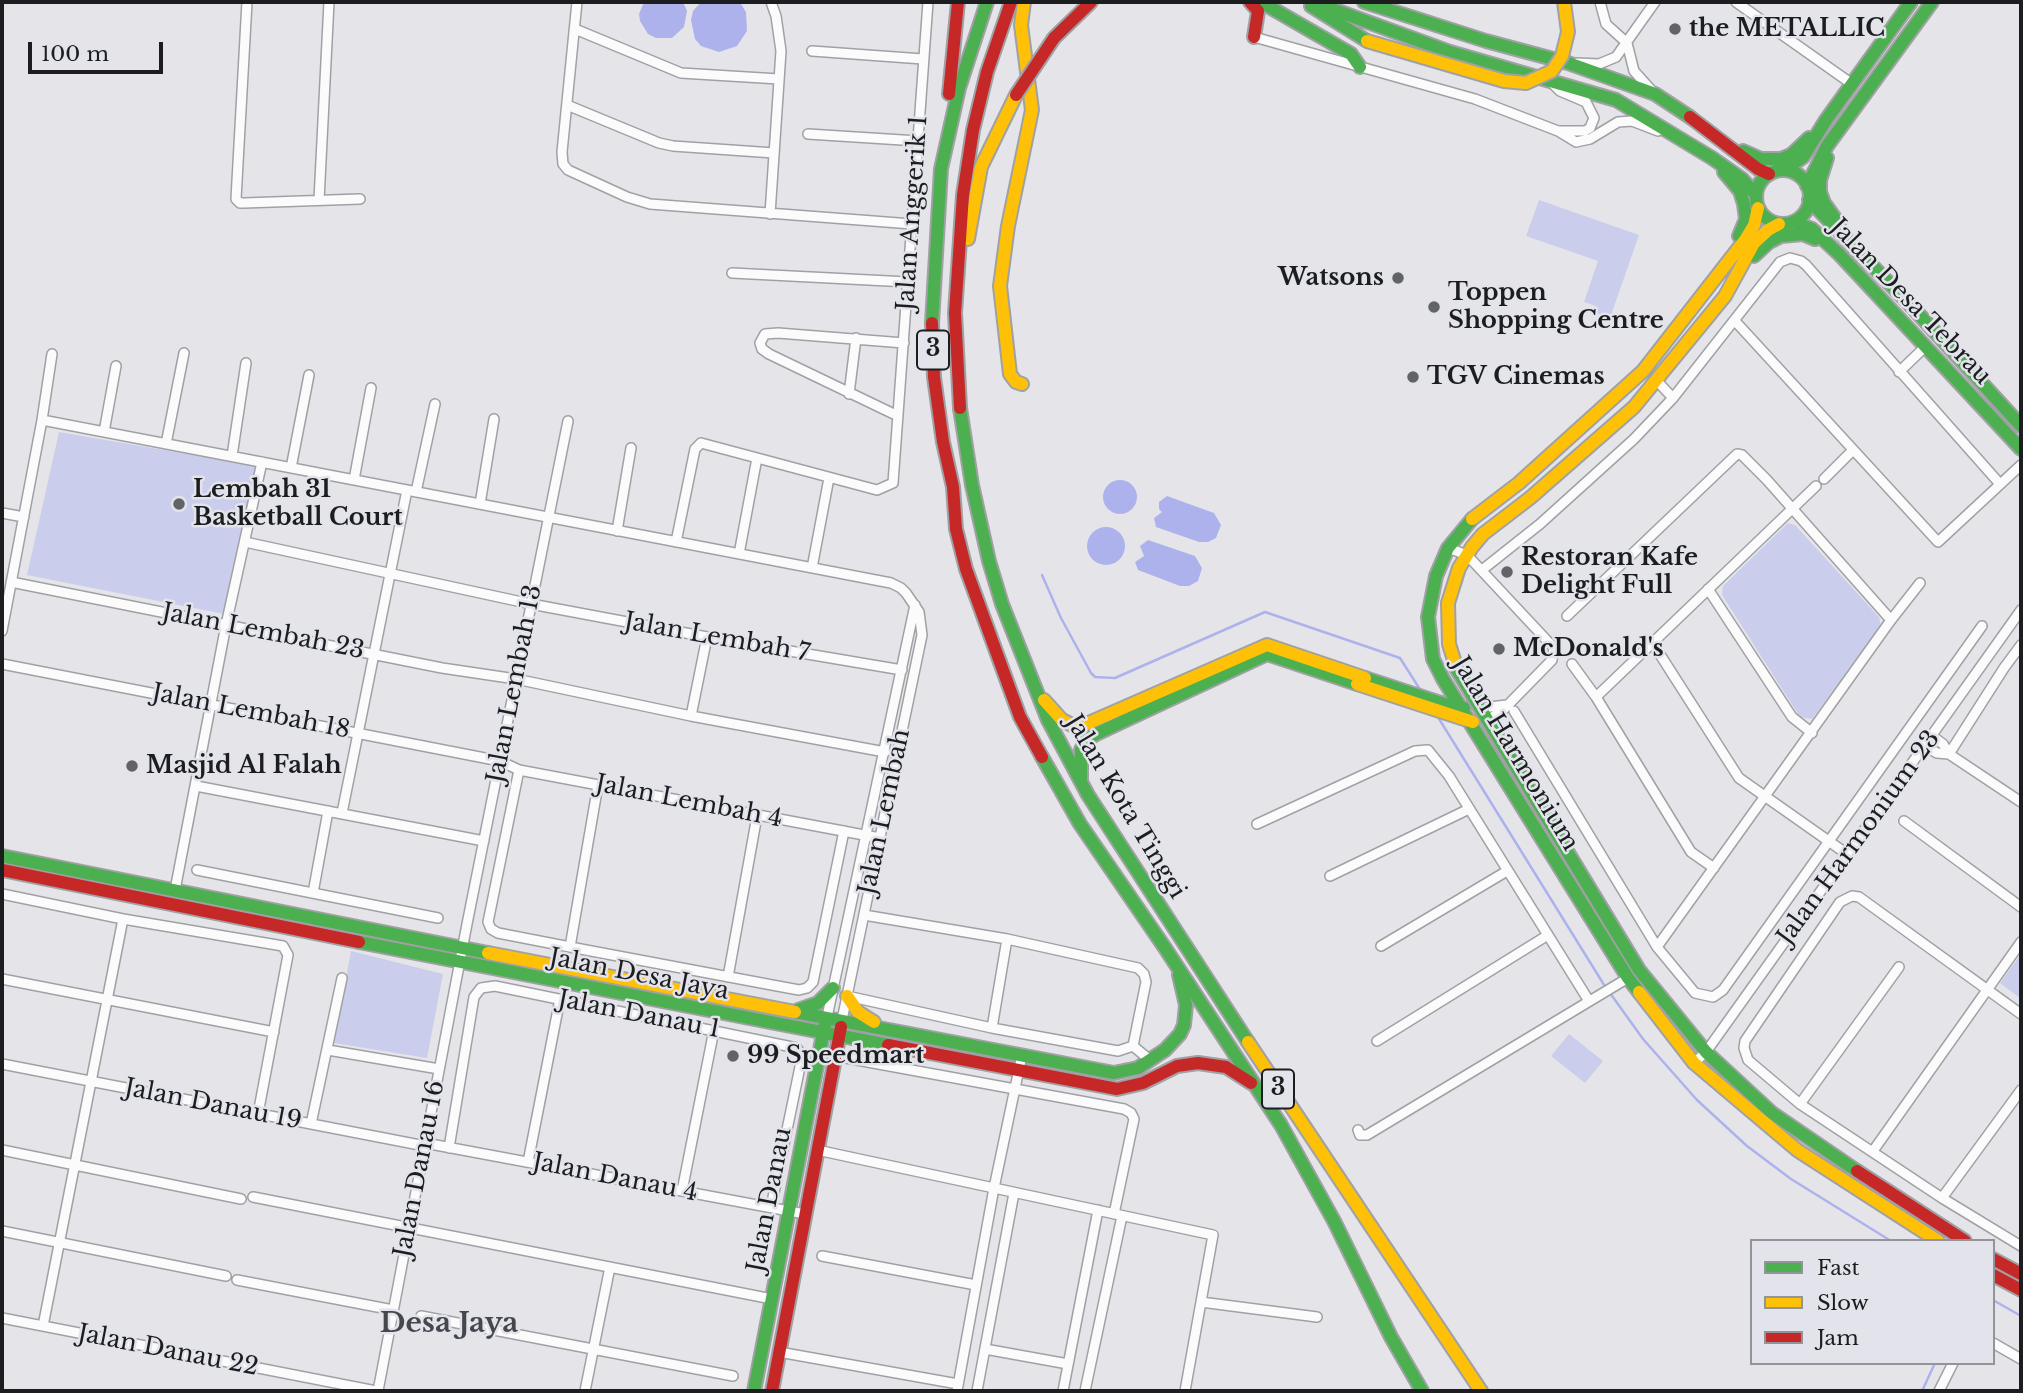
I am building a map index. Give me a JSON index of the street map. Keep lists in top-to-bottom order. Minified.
{"streets":{"main road":["Jalan Desa Tebrau","3","Jalan Harmonium","Jalan Kota Tinggi","Jalan Desa Jaya","Jalan Danau"],"street":["Jalan Anggerik 1","Jalan Lembah 23","Jalan Lembah 7","Jalan Lembah 13","Jalan Lembah 18","Jalan Lembah 4","Jalan Lembah","Jalan Harmonium 23","Jalan Danau 1","Jalan Danau 19","Jalan Danau 16","Jalan Danau 4","Jalan Danau 22"]},"crossings":[["Jalan Desa Tebrau","Jalan Harmonium"],["Jalan Lembah 23","Jalan Lembah 13"],["Jalan Lembah 23","Jalan Lembah"],["Jalan Lembah 7","Jalan Lembah 13"],["Jalan Lembah 7","Jalan Lembah"],["Jalan Lembah 13","Jalan Lembah 18"],["Jalan Lembah 13","Jalan Lembah 4"],["Jalan Lembah 13","Jalan Desa Jaya"],["Jalan Lembah 13","Jalan Danau 16"],["Jalan Lembah 18","Jalan Lembah 4"],["Jalan Harmonium","Jalan Harmonium 23"],["Jalan Lembah 4","Jalan Lembah"],["Jalan Kota Tinggi","Jalan Desa Jaya"],["Jalan Lembah","Jalan Desa Jaya"],["Jalan Lembah","Jalan Danau"],["Jalan Desa Jaya","Jalan Danau 16"],["Jalan Desa Jaya","Jalan Danau"],["Jalan Danau 1","Jalan Danau 4"],["Jalan Danau 19","Jalan Danau 16"],["Jalan Danau 19","Jalan Danau 4"],["Jalan Danau 16","Jalan Danau 4"],["Jalan Danau 16","Jalan Danau 22"],["Jalan Danau 4","Jalan Danau"]],"districts":["Desa Jaya"],"places":["the METALLIC","Watsons","Toppen Shopping Centre","TGV Cinemas","Lembah 31 Basketball Court","Restoran Kafe Delight Full","McDonald's","Masjid Al Falah","99 Speedmart"],"legend":["Fast","Slow","Jam"],"scale_bar":"100 m"}
